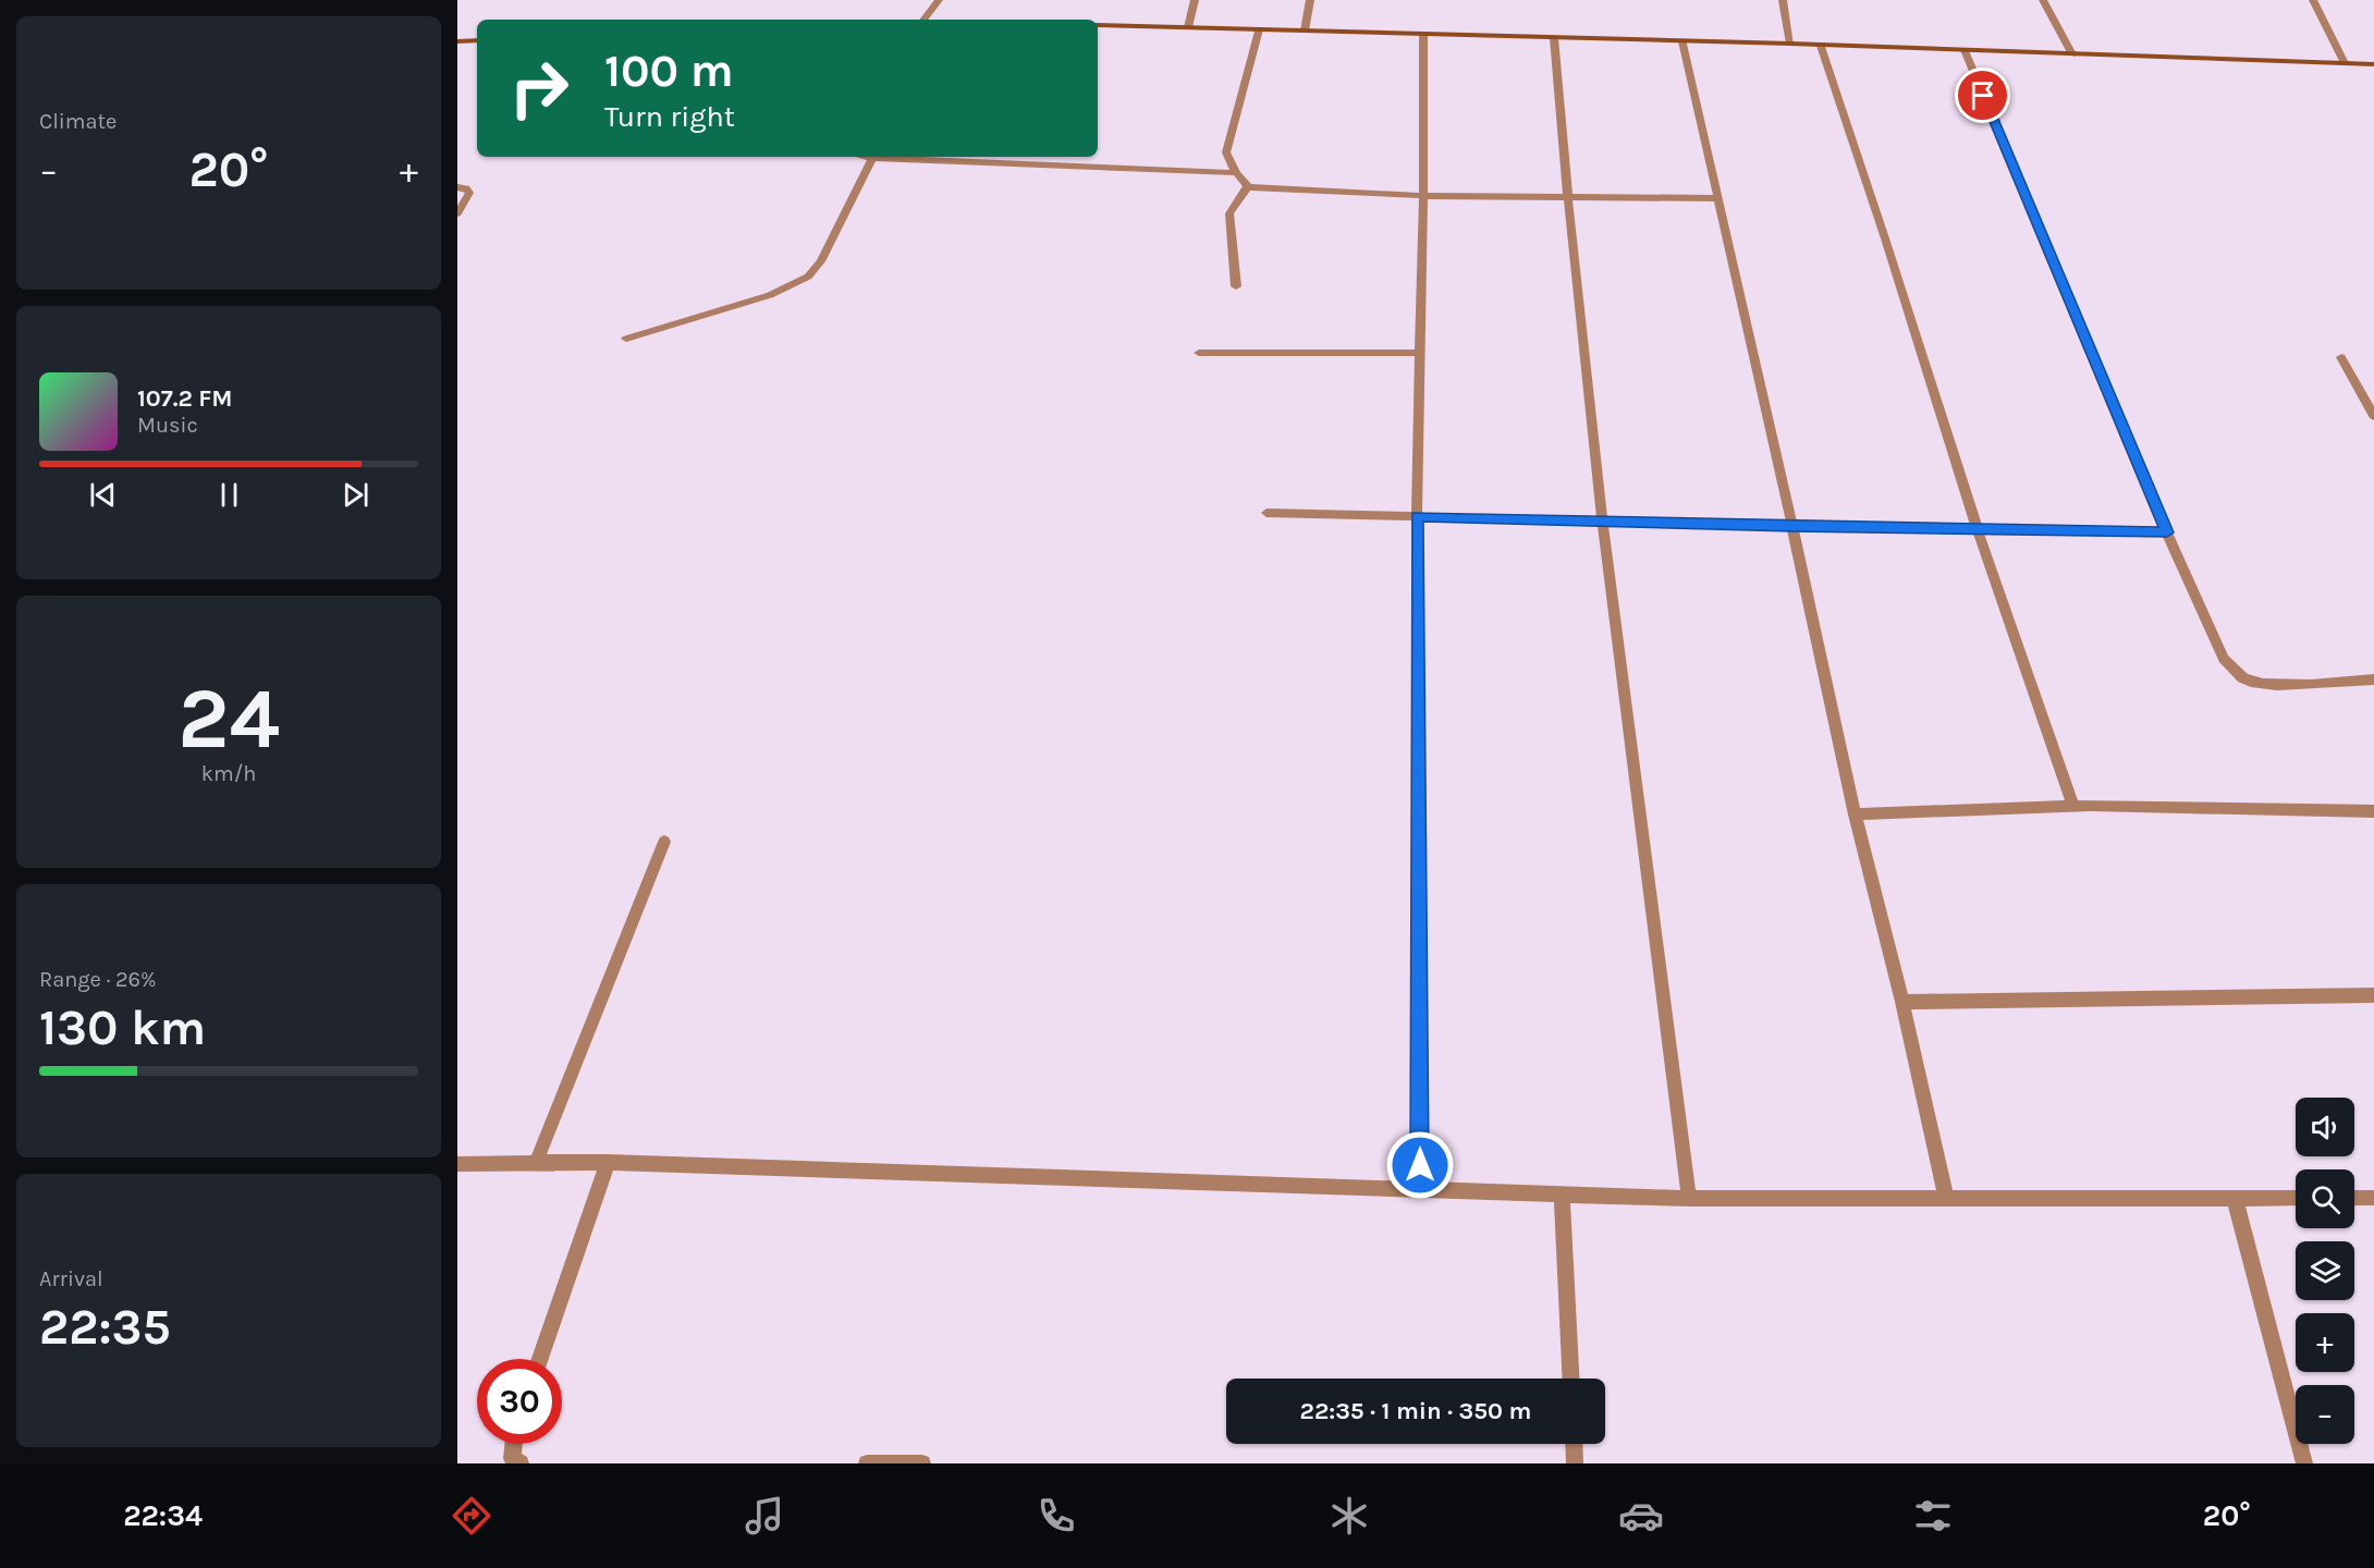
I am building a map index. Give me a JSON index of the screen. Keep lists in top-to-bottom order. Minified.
{"page":{"tile":["Climate",["24","km/h"],["Range · 26%","130 km"],["Arrival","22:35"]],"turn":["100 m","Turn right"],"heat":["−","20°","+"],"song":["107.2 FM","Music"],"map_buttons":["+","−"],"limit":"30","trip":"22:35 · 1 min · 350 m","tabs":["22:34","20°"]}}
